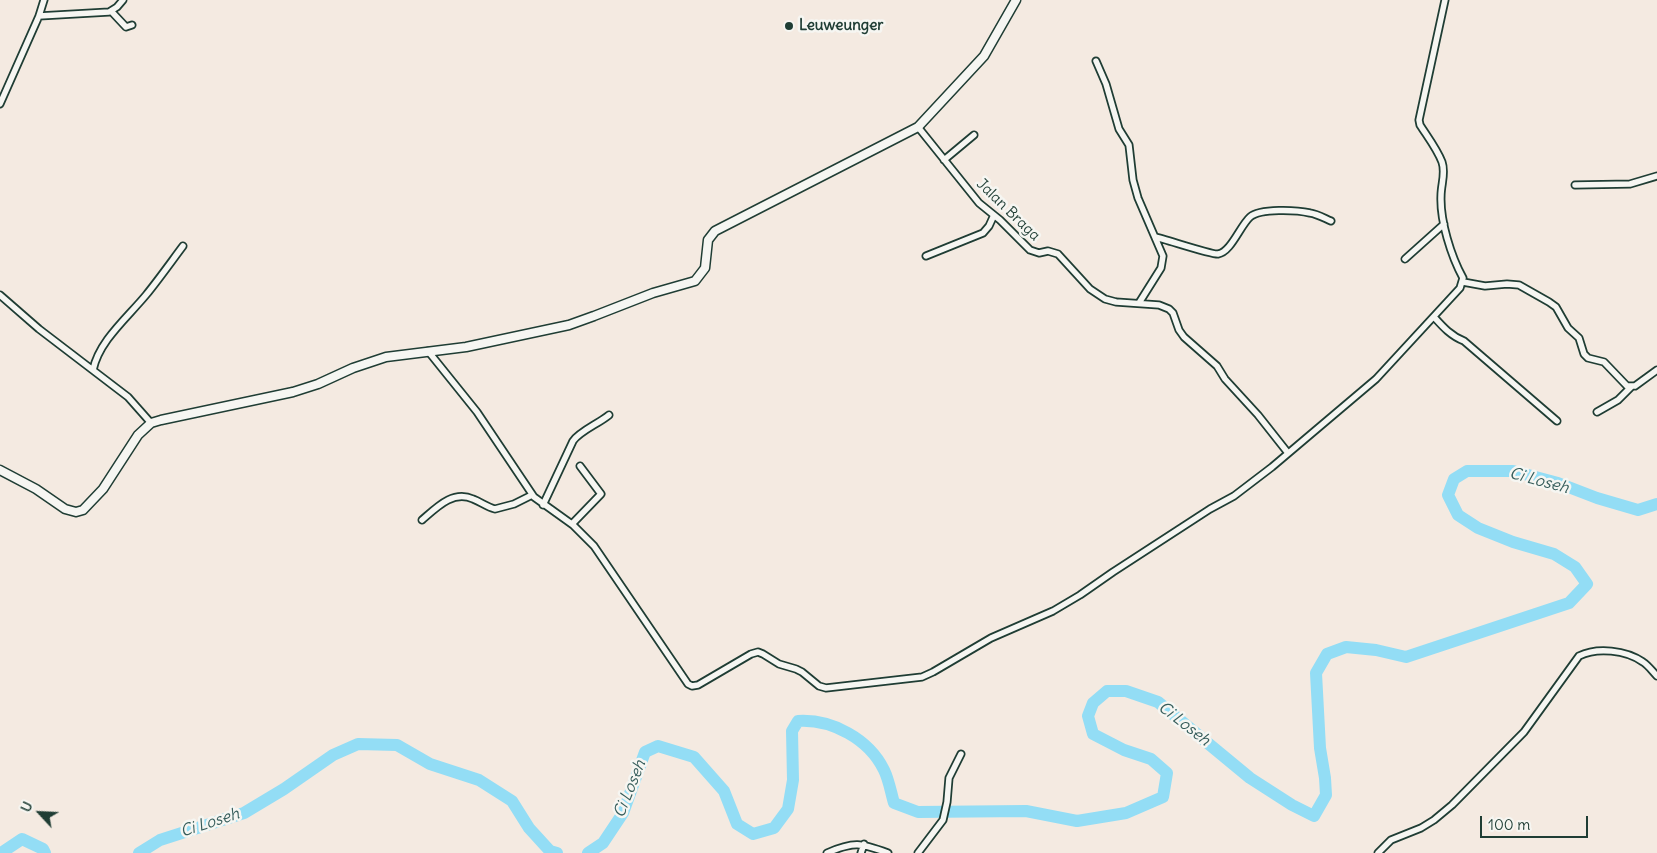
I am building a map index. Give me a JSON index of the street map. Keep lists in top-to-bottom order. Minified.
{"streets":{"street":["Jalan Braga"]},"water":["Ci Loseh"],"places":["Leuweunger"],"scale_bar":"100 m","north":"top left"}
